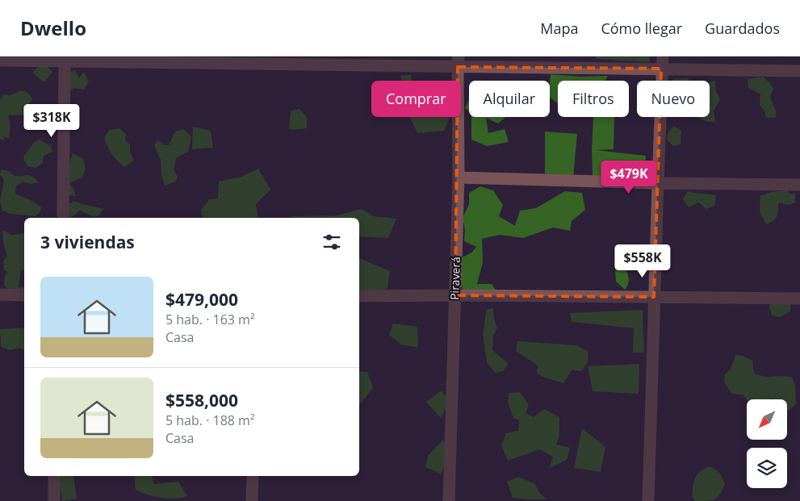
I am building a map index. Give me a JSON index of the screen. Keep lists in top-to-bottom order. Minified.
{"streets":{"street":["Piraverá"]},"north":"bottom left","page":{"header":"Dwello","nav":["Mapa","Cómo llegar","Guardados"],"chip":["Comprar","Alquilar","Filtros","Nuevo"],"price":["$318K","$479K","$558K"],"heading":"3 viviendas","list":[{"name":"$479,000","note":"5 hab. · 163 m² · Casa"},{"name":"$558,000","note":"5 hab. · 188 m² · Casa"}]}}
